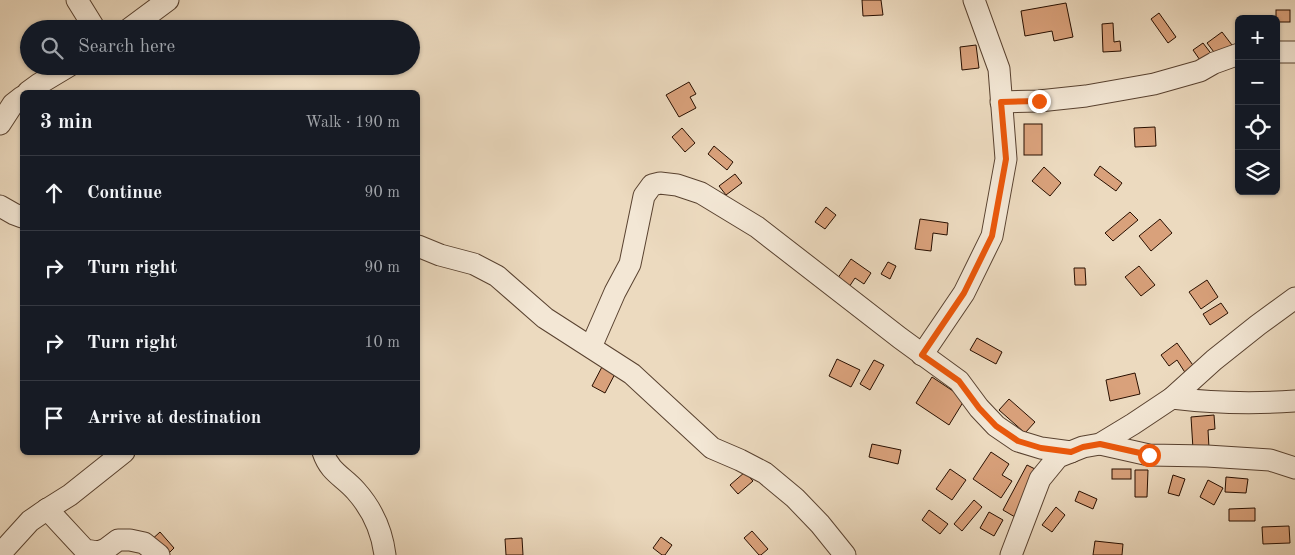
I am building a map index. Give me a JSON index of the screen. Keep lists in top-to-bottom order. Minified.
{"page":{"map_buttons":["+","−"],"search":"Search here","heading":["3 min","Walk · 190 m"],"list":[["Continue","90 m"],["Turn right","90 m"],["Turn right","10 m"],"Arrive at destination"]}}
